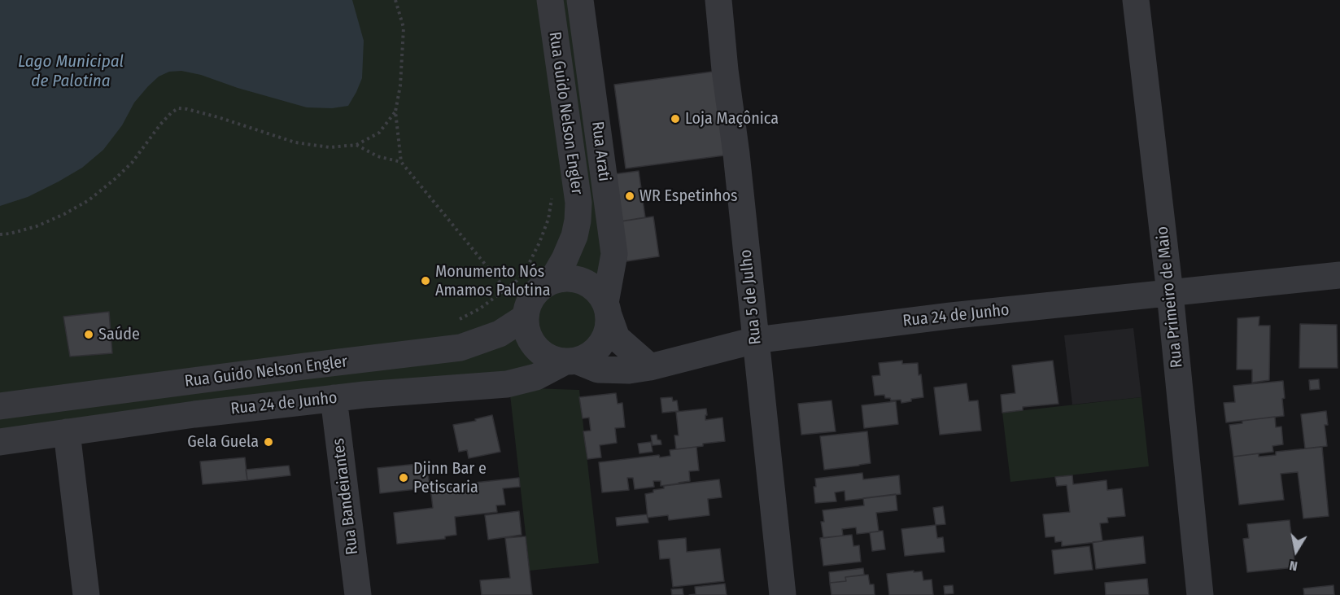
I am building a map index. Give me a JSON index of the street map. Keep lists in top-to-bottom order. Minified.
{"streets":{"street":["Rua Guido Nelson Engler","Rua Arati","Rua 5 de Julho","Rua Primeiro de Maio","Rua 24 de Junho","Rua Bandeirantes"]},"crossings":[["Rua Guido Nelson Engler","Rua Arati"],["Rua Guido Nelson Engler","Rua 24 de Junho"],["Rua Arati","Rua 24 de Junho"],["Rua 5 de Julho","Rua 24 de Junho"],["Rua Primeiro de Maio","Rua 24 de Junho"],["Rua 24 de Junho","Rua Bandeirantes"]],"water":["Lago Municipal de Palotina"],"places":["Loja Maçônica","WR Espetinhos","Monumento Nós Amamos Palotina","Saúde","Gela Guela","Djinn Bar e Petiscaria"],"north":"bottom"}
